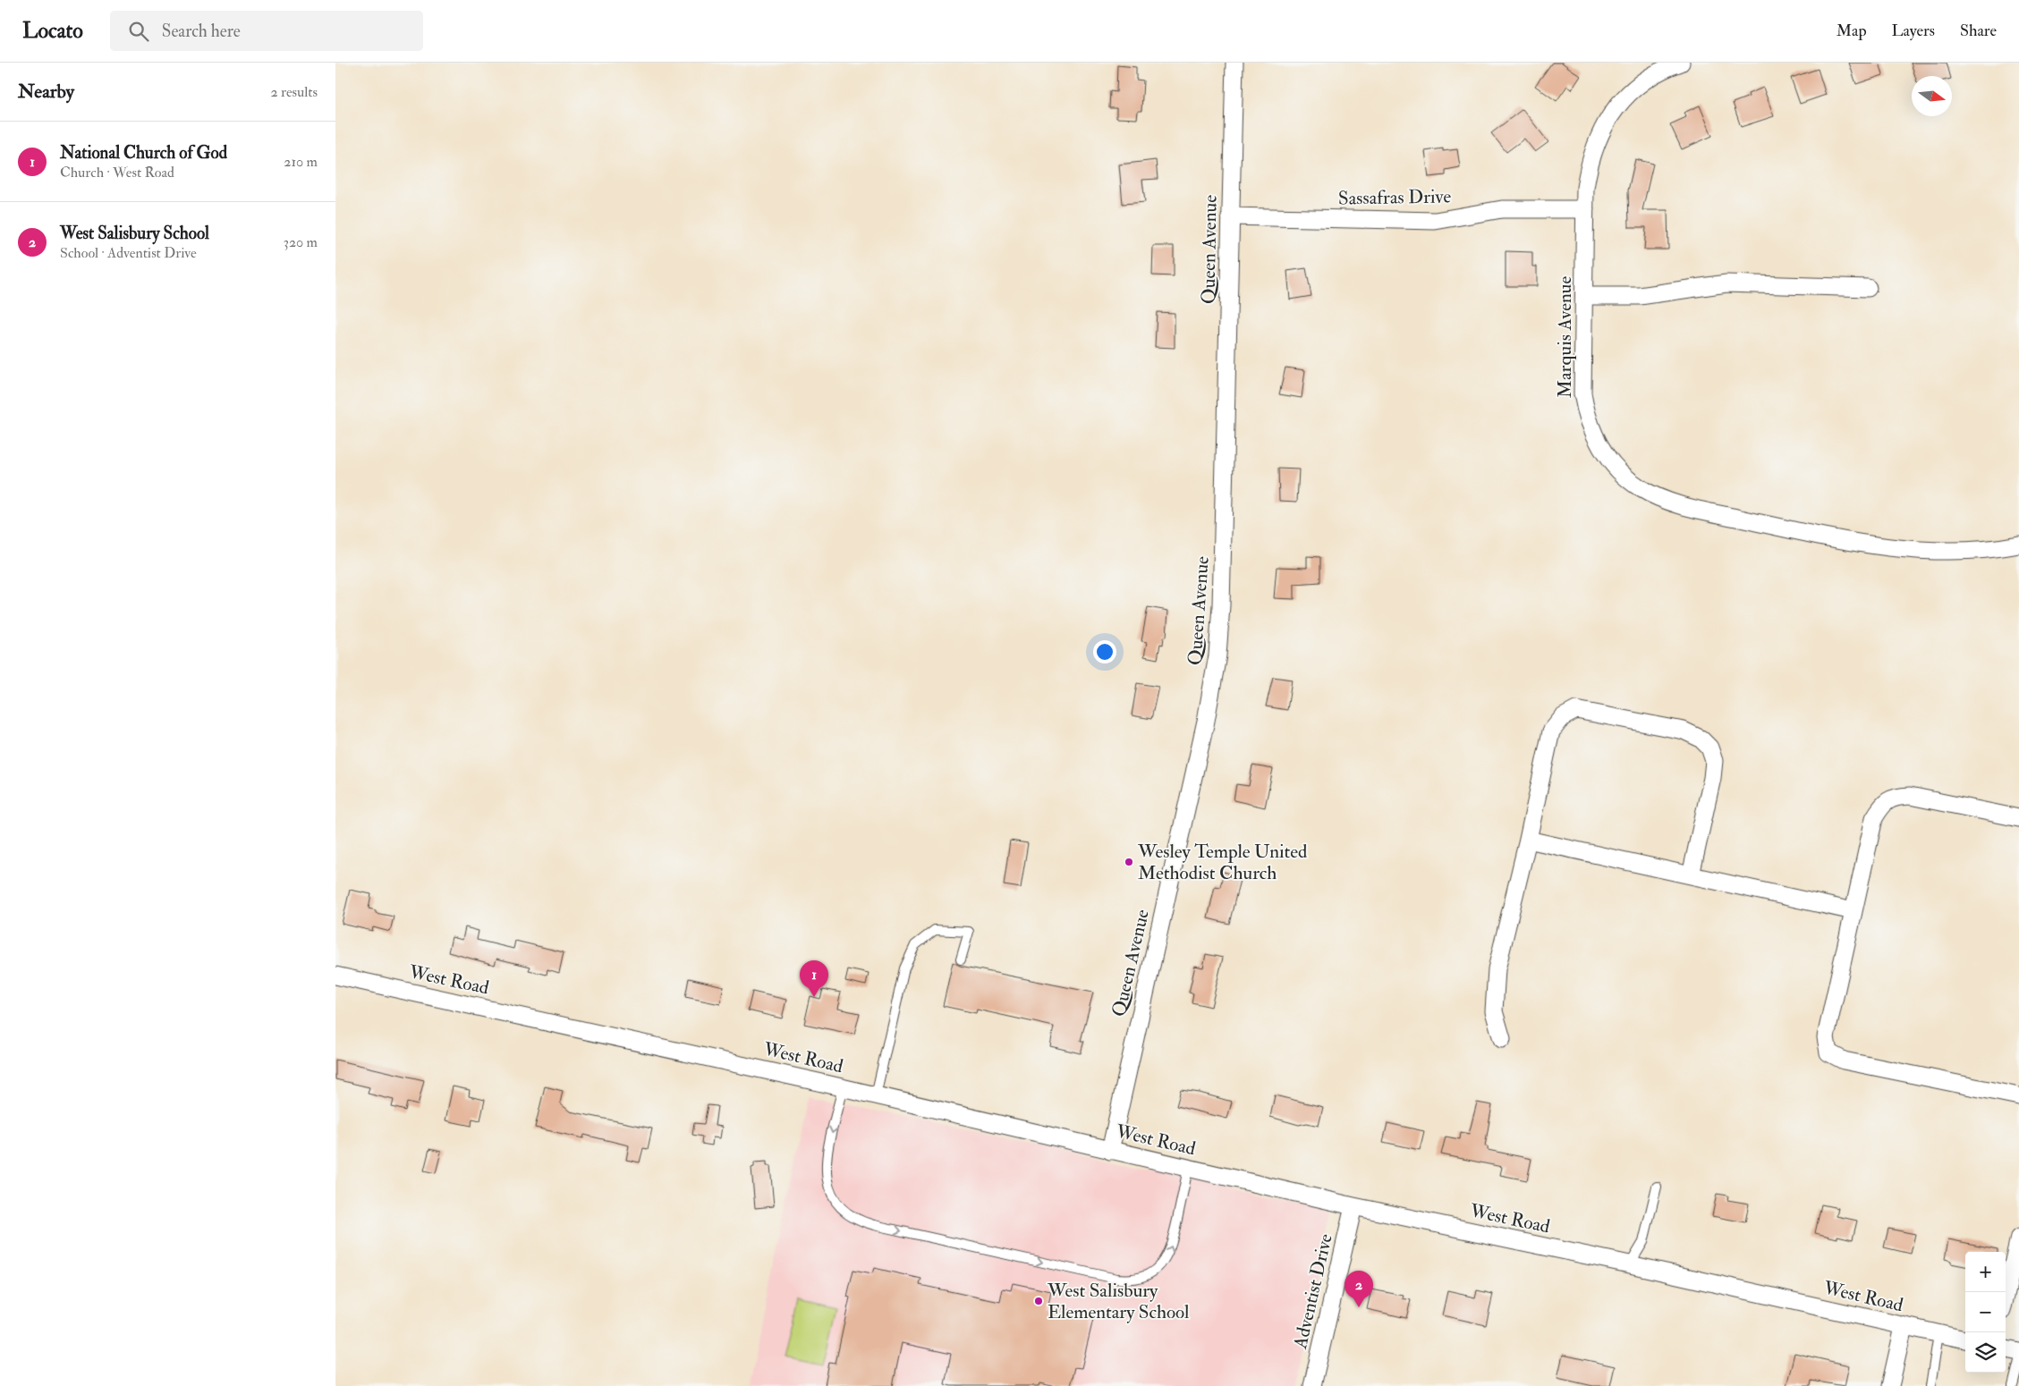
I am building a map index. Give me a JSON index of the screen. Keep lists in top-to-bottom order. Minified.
{"streets":{"street":["Sassafras Drive","Queen Avenue","Marquis Avenue","West Road","Adventist Drive"]},"crossings":[["Sassafras Drive","Queen Avenue"],["Sassafras Drive","Marquis Avenue"],["Queen Avenue","West Road"],["West Road","Adventist Drive"]],"places":["Wesley Temple United Methodist Church","West Salisbury Elementary School"],"north":"right","page":{"header":"Locato","search":"Search here","nav":["Map","Layers","Share"],"heading":["Nearby","2 results"],"list":[{"mark":"1","name":"National Church of God","note":"Church · West Road","value":"210 m"},{"mark":"2","name":"West Salisbury School","note":"School · Adventist Drive","value":"320 m"}],"pins":["1","2"],"map_buttons":["+","−"]}}
